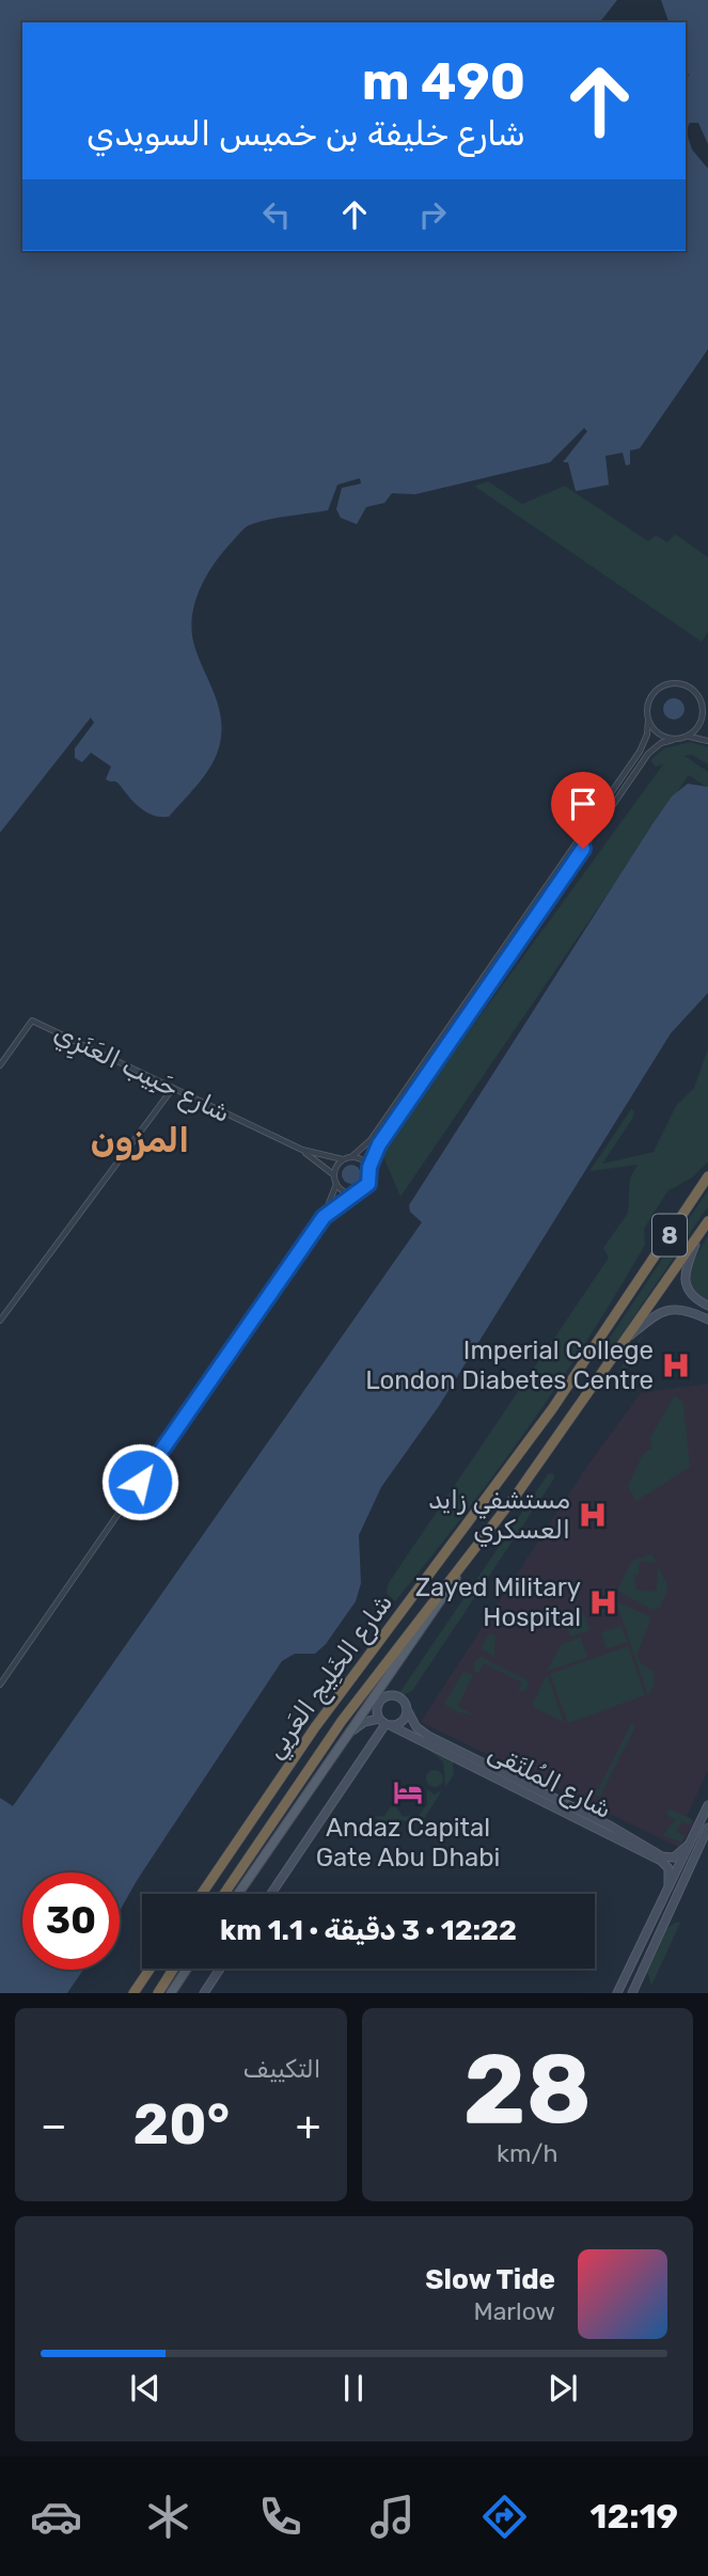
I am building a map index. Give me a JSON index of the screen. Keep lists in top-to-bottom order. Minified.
{"streets":{"highway":["8","شارع الخَلِيج العَربِي"],"street":["شارع حَبِيب العَنَزِي","شارع المُلتَقى"]},"districts":["المزون"],"places":{"hospital":["Imperial College London Diabetes Centre","مستشفي زايد العسكري","Zayed Military Hospital"],"hotel":["Andaz Capital Gate Abu Dhabi"]},"page":{"turn":["490 m","شارع خليفة بن خميس السويدي"],"limit":"30","trip":"12:22 · 3 دقيقة · 1.1 km","tile":[["28","km/h"],"التكييف"],"heat":["−","20°","+"],"song":["Slow Tide","Marlow"],"tabs":"12:19"}}
